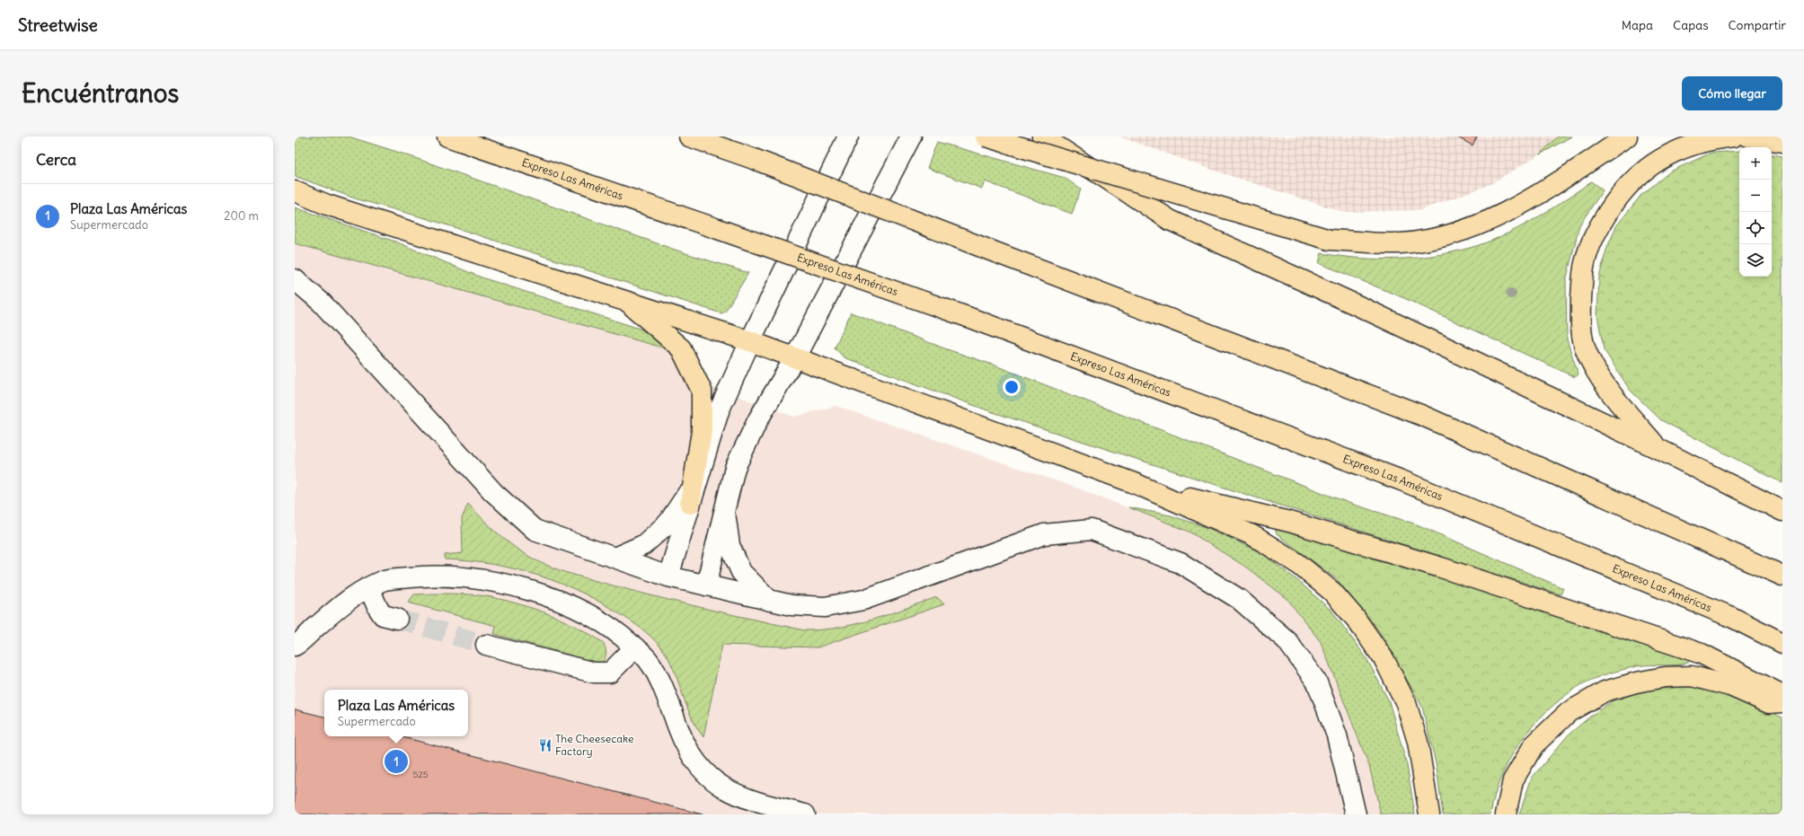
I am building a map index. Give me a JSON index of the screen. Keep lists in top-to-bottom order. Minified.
{"streets":{"highway":["Expreso Las Américas"]},"places":{"restaurant":["The Cheesecake Factory"]},"house_numbers":["525"],"page":{"header":"Streetwise","nav":["Mapa","Capas","Compartir"],"buttons":"Cómo llegar","title":"Encuéntranos","heading":"Cerca","map_buttons":["+","−"],"list":[{"mark":"1","name":"Plaza Las Américas","note":"Supermercado","value":"200 m"}],"popup":["Plaza Las Américas","Supermercado"],"pins":"1"}}
